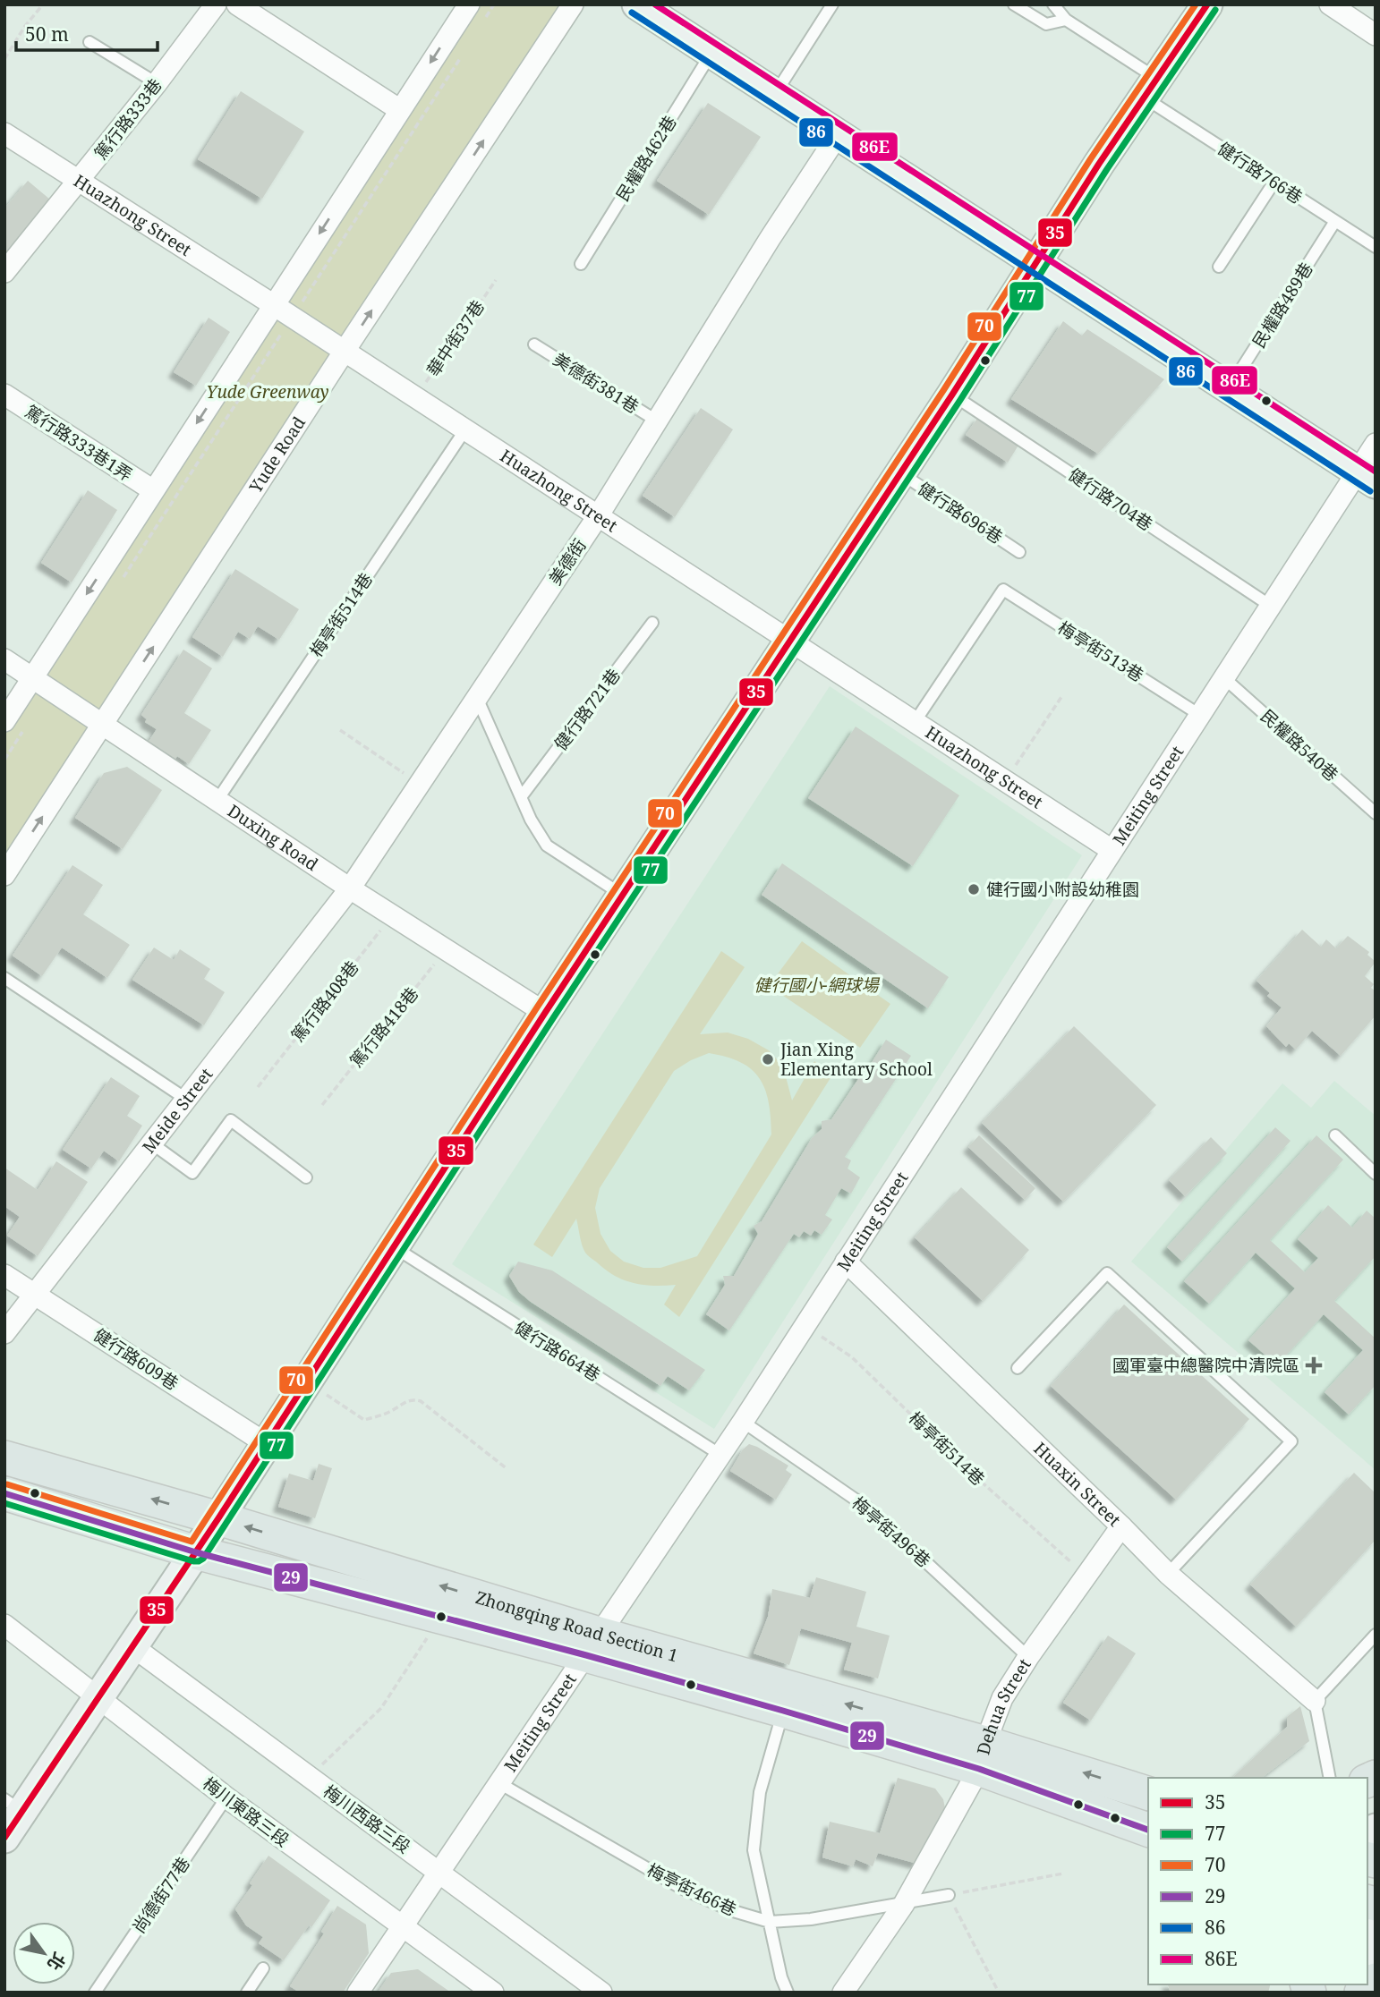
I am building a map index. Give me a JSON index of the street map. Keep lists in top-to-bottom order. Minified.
{"streets":{"main road":["Zhongqing Road Section 1"],"street":["篤行路333巷","Huazhong Street","篤行路333巷1弄","Yude Road","美德街","Meiting Street","Duxing Road","Meide Street","健行路609巷","Huaxin Street","Dehua Street","梅川東路三段","梅川西路三段"],"lane":["民權路462巷","健行路766巷","民權路489巷","美德街381巷","健行路704巷","健行路696巷","梅亭街514巷","梅亭街513巷","健行路721巷","民權路540巷","健行路664巷","梅亭街496巷","梅亭街466巷","尚德街77巷"],"path":["華中街37巷","篤行路408巷","篤行路418巷"]},"crossings":[["篤行路333巷","Huazhong Street"],["健行路766巷","民權路489巷"],["Huazhong Street","華中街37巷"],["Huazhong Street","Yude Road"],["Huazhong Street","美德街"],["Huazhong Street","梅亭街514巷"],["Huazhong Street","梅亭街513巷"],["Huazhong Street","Meiting Street"],["美德街381巷","美德街"],["Yude Road","Duxing Road"],["健行路704巷","Meiting Street"],["美德街","Duxing Road"],["美德街","Meide Street"],["梅亭街514巷","Meiting Street"],["梅亭街514巷","Duxing Road"],["梅亭街514巷","Dehua Street"],["梅亭街513巷","Meiting Street"],["民權路540巷","Meiting Street"],["Meiting Street","健行路664巷"],["Meiting Street","Huaxin Street"],["Meiting Street","梅亭街496巷"],["Meiting Street","Zhongqing Road Section 1"],["Meiting Street","梅川東路三段"],["Meiting Street","梅川西路三段"],["Meiting Street","梅亭街466巷"],["Duxing Road","篤行路408巷"],["Duxing Road","篤行路418巷"],["Duxing Road","Meide Street"],["Meide Street","健行路609巷"],["Huaxin Street","Dehua Street"],["梅亭街496巷","Dehua Street"],["Zhongqing Road Section 1","Dehua Street"],["Dehua Street","梅亭街466巷"],["梅川東路三段","尚德街77巷"]],"parks":["Yude Greenway","健行國小-網球場"],"places":{"other":["健行國小附設幼稚園","Jian Xing Elementary School"],"health":["國軍臺中總醫院中清院區"]},"lines":["transit line 35","transit line 70","transit line 86E","transit line 77","transit line 86","transit line 29"],"legend":["35","77","70","29","86","86E"],"scale_bar":"50 m","north":"bottom right"}
